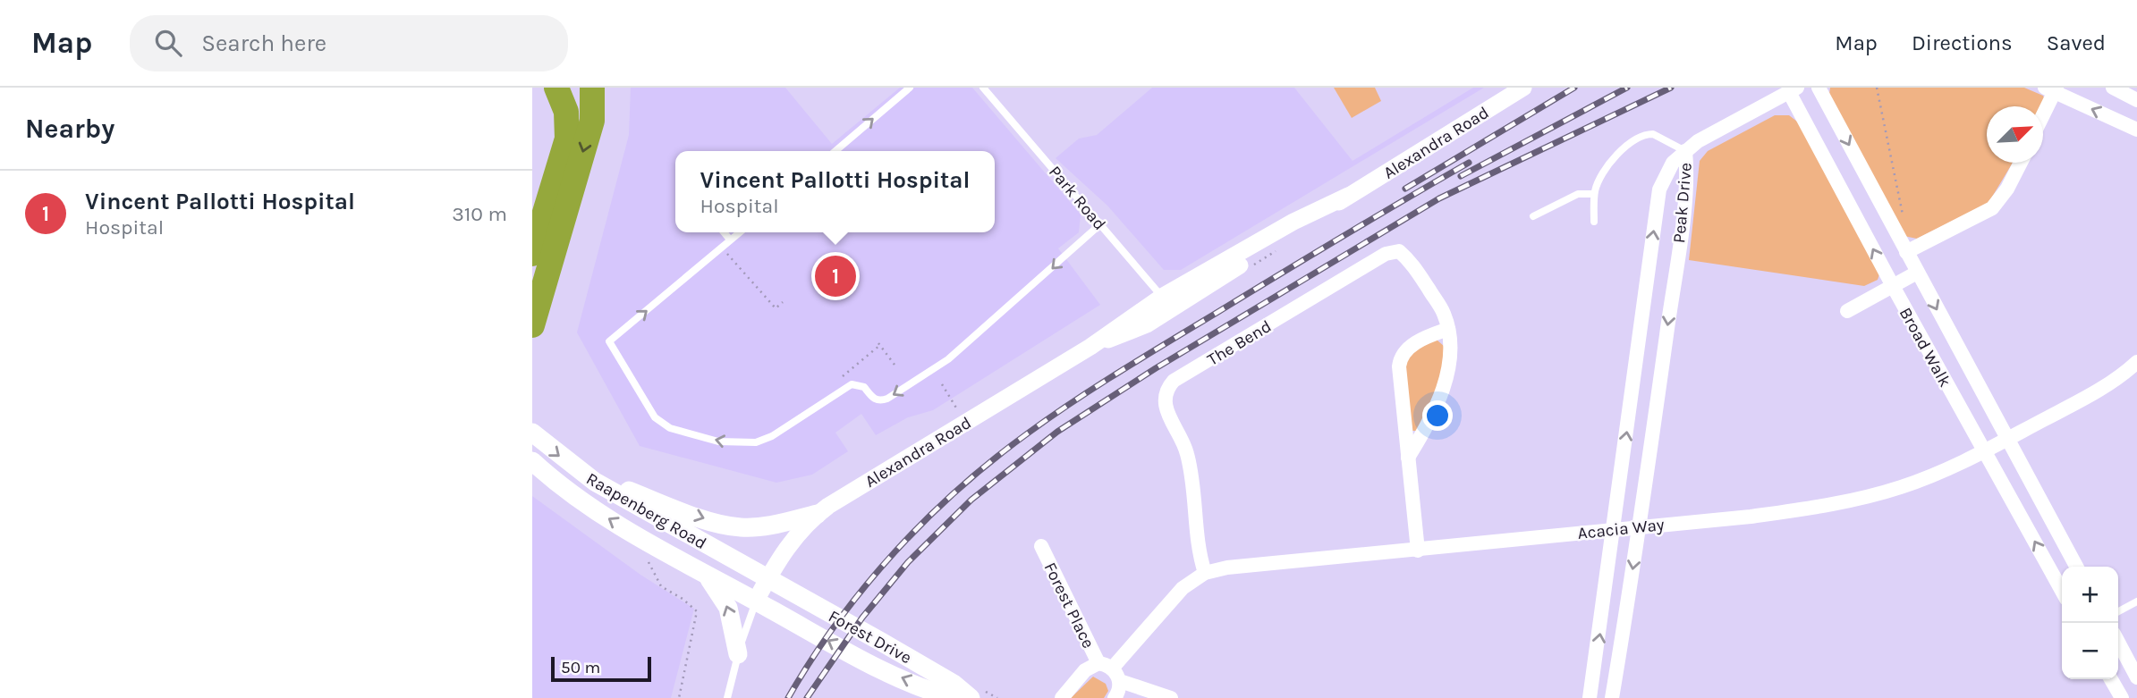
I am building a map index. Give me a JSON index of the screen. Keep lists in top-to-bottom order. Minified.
{"streets":{"main road":["Raapenberg Road","Forest Drive"],"street":["Alexandra Road","Peak Drive","The Bend","Broad Walk","Acacia Way","Forest Place"],"lane":["Park Road"]},"crossings":[["Alexandra Road","Park Road"],["Alexandra Road","Raapenberg Road"],["Alexandra Road","Forest Drive"],["Peak Drive","Acacia Way"],["The Bend","Acacia Way"],["Broad Walk","Acacia Way"],["Raapenberg Road","Forest Drive"],["Acacia Way","Forest Place"]],"scale_bar":"50 m","north":"top right","page":{"header":"Map","search":"Search here","nav":["Map","Directions","Saved"],"heading":"Nearby","popup":["Vincent Pallotti Hospital","Hospital"],"list":[{"mark":"1","name":"Vincent Pallotti Hospital","note":"Hospital","value":"310 m"}],"pins":"1","map_buttons":["+","−"],"scale":"50 m"}}
